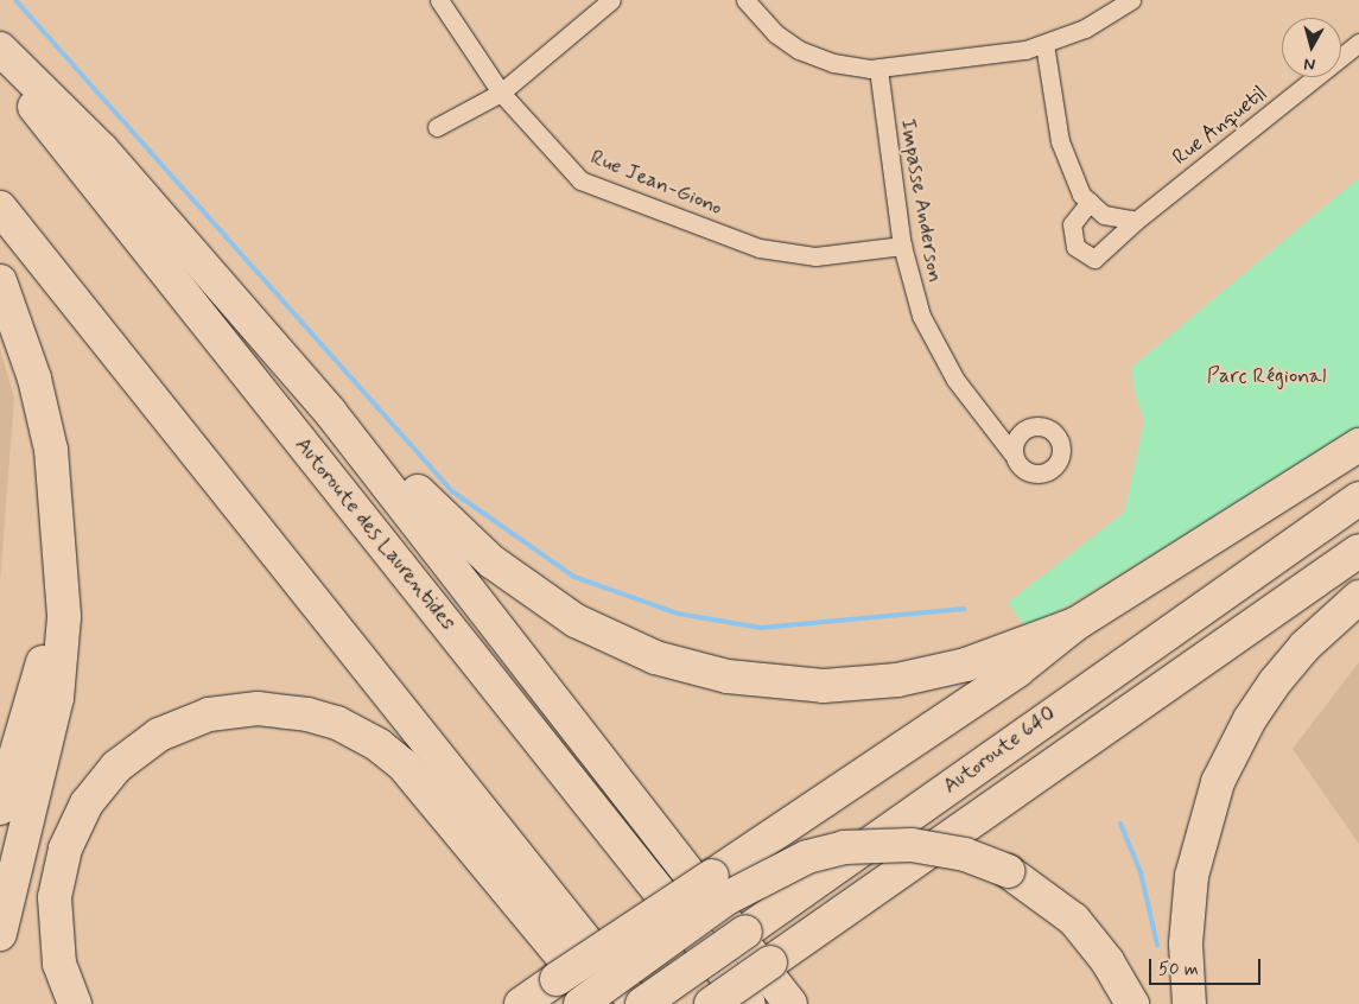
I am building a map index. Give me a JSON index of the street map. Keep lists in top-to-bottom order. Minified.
{"streets":{"highway":["Autoroute des Laurentides","Autoroute 640"],"street":["Rue Anquetil","Rue Jean-Giono","Impasse Anderson"]},"crossings":[["Rue Jean-Giono","Impasse Anderson"]],"parks":["Parc Régional"],"scale_bar":"50 m","north":"bottom"}
